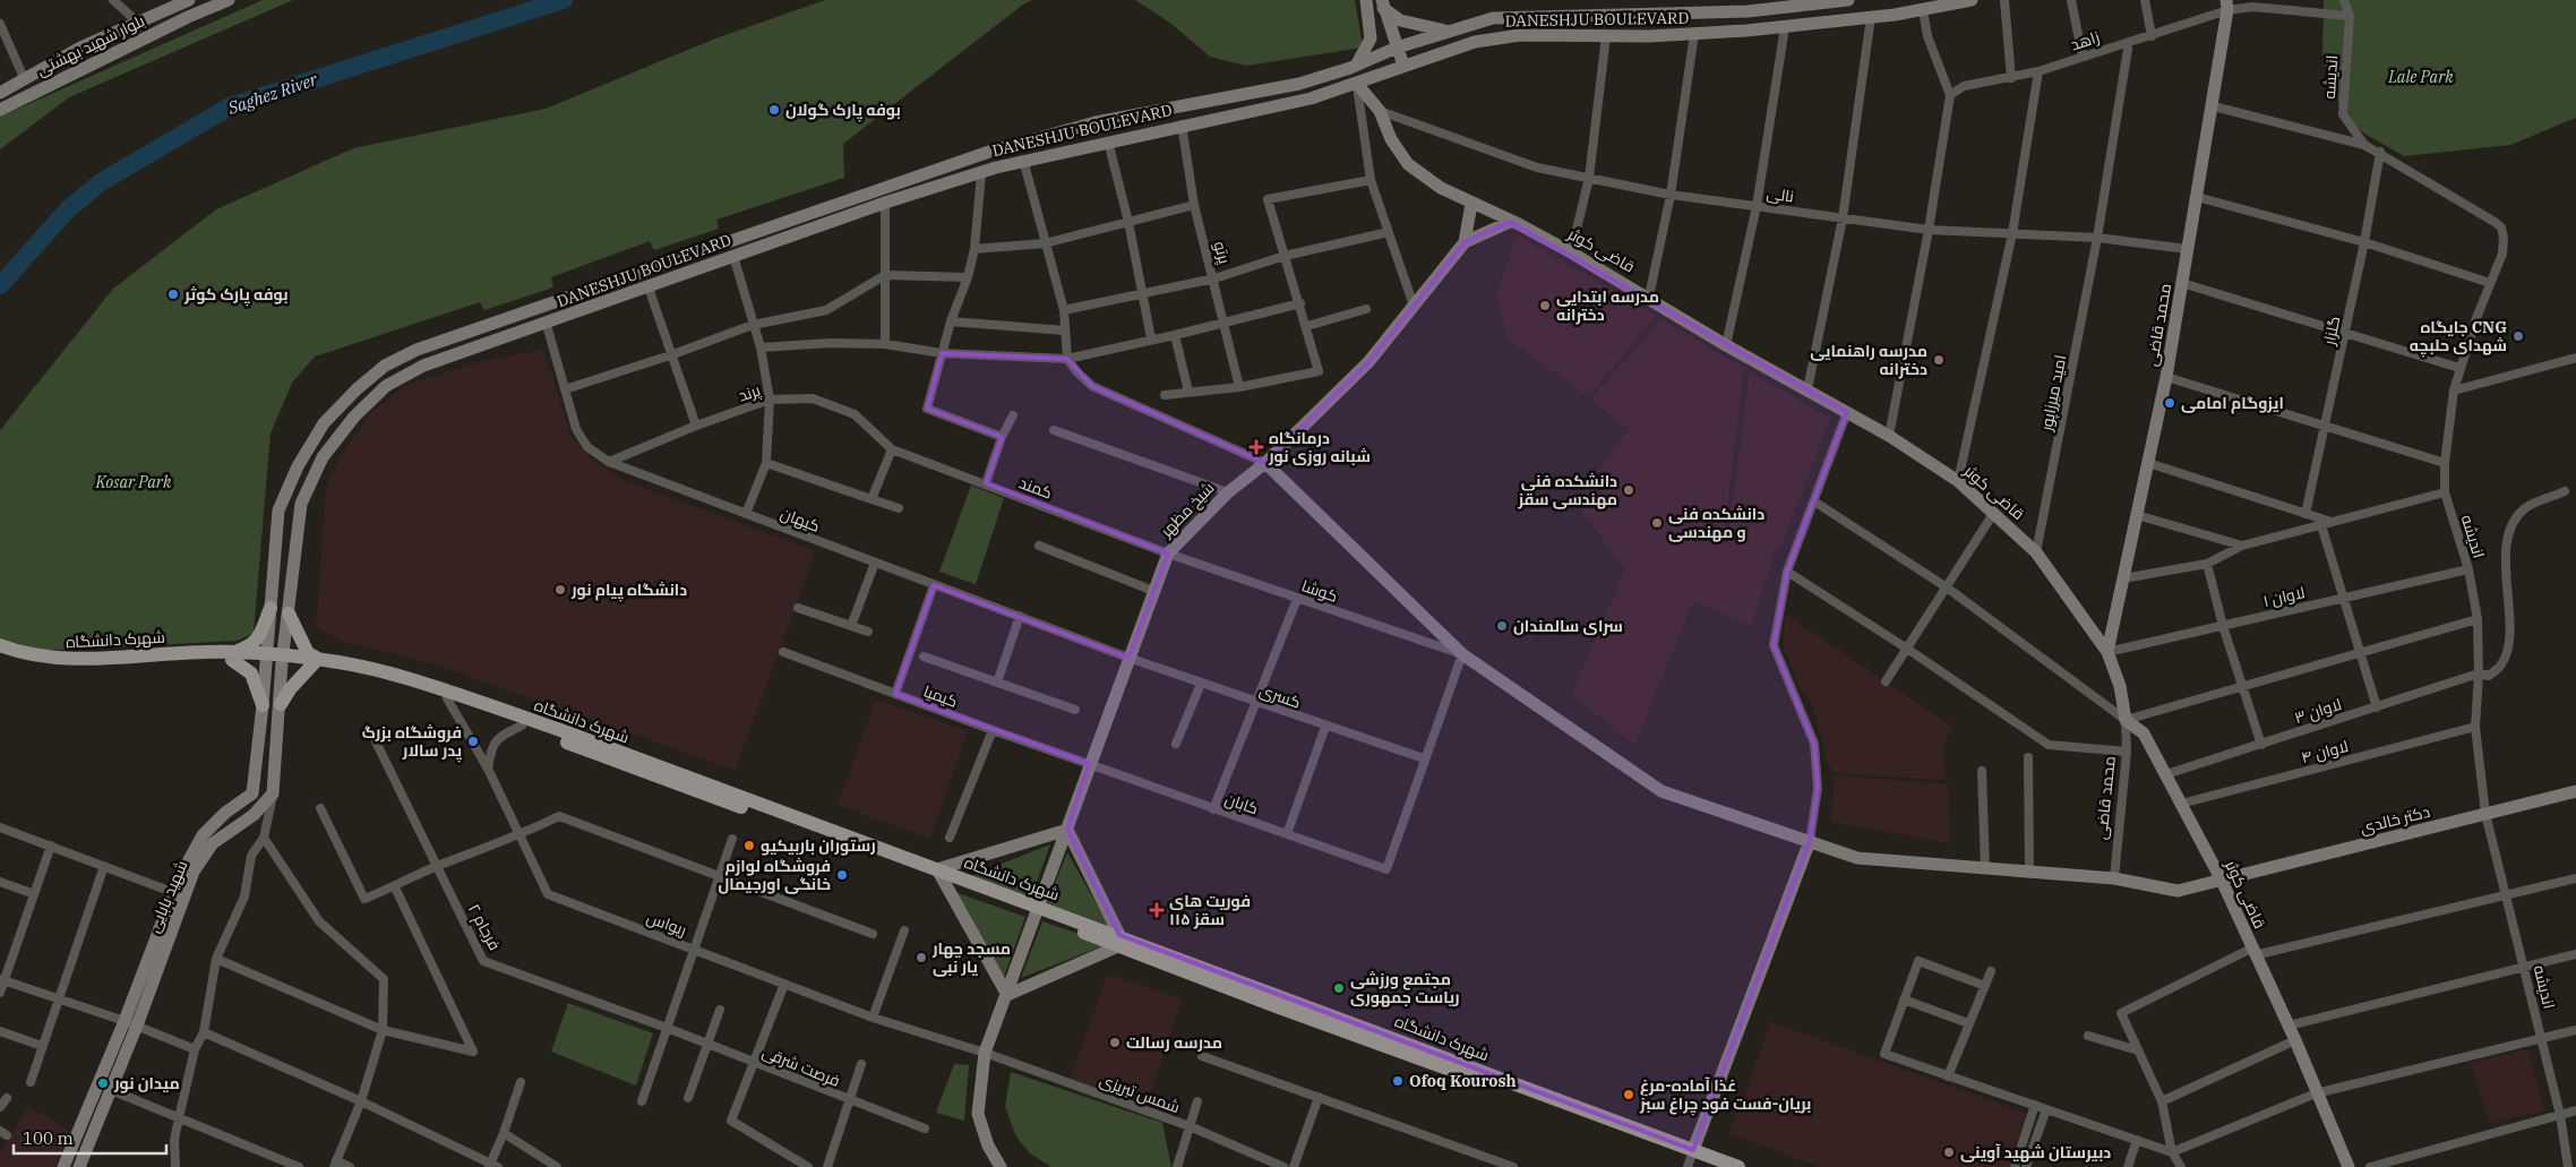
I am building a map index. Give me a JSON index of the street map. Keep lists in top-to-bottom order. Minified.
{"streets":{"main road":["DANESHJU BOULEVARD","بلوار شهید بهشتی","قاضی کوثر","محمد قاضی","شیخ مظهر","شهرک دانشگاه","دکتر خالدی","شهید بابایی"],"street":["زاهد","اندیشه","نالی","پرتو","گلزار","پرند","امید میرزاپور","کمند","کیهان","کوشا","لاوان ۱","کیمیا","کسری","لاوان ۳","لاوان ۴","کابان","ریواس","فرجام ۲","فرصت شرقی","شمس تبریزی"]},"crossings":[["DANESHJU BOULEVARD","قاضی کوثر"],["DANESHJU BOULEVARD","پرتو"],["DANESHJU BOULEVARD","کیهان"],["DANESHJU BOULEVARD","شهید بابایی"],["زاهد","اندیشه"],["زاهد","محمد قاضی"],["زاهد","امید میرزاپور"],["اندیشه","گلزار"],["اندیشه","لاوان ۱"],["اندیشه","لاوان ۳"],["اندیشه","لاوان ۴"],["اندیشه","دکتر خالدی"],["نالی","قاضی کوثر"],["نالی","محمد قاضی"],["نالی","امید میرزاپور"],["قاضی کوثر","محمد قاضی"],["قاضی کوثر","امید میرزاپور"],["قاضی کوثر","لاوان ۱"],["قاضی کوثر","لاوان ۳"],["قاضی کوثر","لاوان ۴"],["قاضی کوثر","دکتر خالدی"],["محمد قاضی","لاوان ۱"],["محمد قاضی","دکتر خالدی"],["پرند","کمند"],["پرند","کیهان"],["کمند","شیخ مظهر"],["کمند","کوشا"],["شیخ مظهر","کیهان"],["شیخ مظهر","کوشا"],["شیخ مظهر","شهرک دانشگاه"],["شیخ مظهر","کیمیا"],["شیخ مظهر","کسری"],["شیخ مظهر","کابان"],["شیخ مظهر","دکتر خالدی"],["شیخ مظهر","ریواس"],["شیخ مظهر","شمس تبریزی"],["کیهان","کسری"],["کوشا","دکتر خالدی"],["کیمیا","کابان"],["کسری","کابان"],["ریواس","شمس تبریزی"],["فرجام ۲","فرصت شرقی"]],"water":["Saghez River"],"parks":["Lale Park","Kosar Park"],"places":{"other":["بوفه پارک گولان","بوفه پارک کوثر","مدرسه ابتدایی دخترانه","جایگاه CNG شهدای حلبچه","مدرسه راهنمایی دخترانه","ایزوگام امامی","دانشکده فنی مهندسی سقز","دانشکده فنی و مهندسی","دانشگاه پیام نور","سرای سالمندان","فروشگاه بزرگ پدر سالار","رستوران باربیکیو","فروشگاه لوازم خانگی اورجیمال","مسجد چهار یار نبی","مجتمع ورزشی ریاست جمهوری","مدرسه رسالت","Ofoq Kourosh","میدان نور","غذا آماده-مرغ بریان-فست فود چراغ سبز","دبیرستان شهید آوینی"],"health":["درمانگاه شبانه روزی نور","فوریت های ۱۱۵ سقز"]},"scale_bar":"100 m"}
